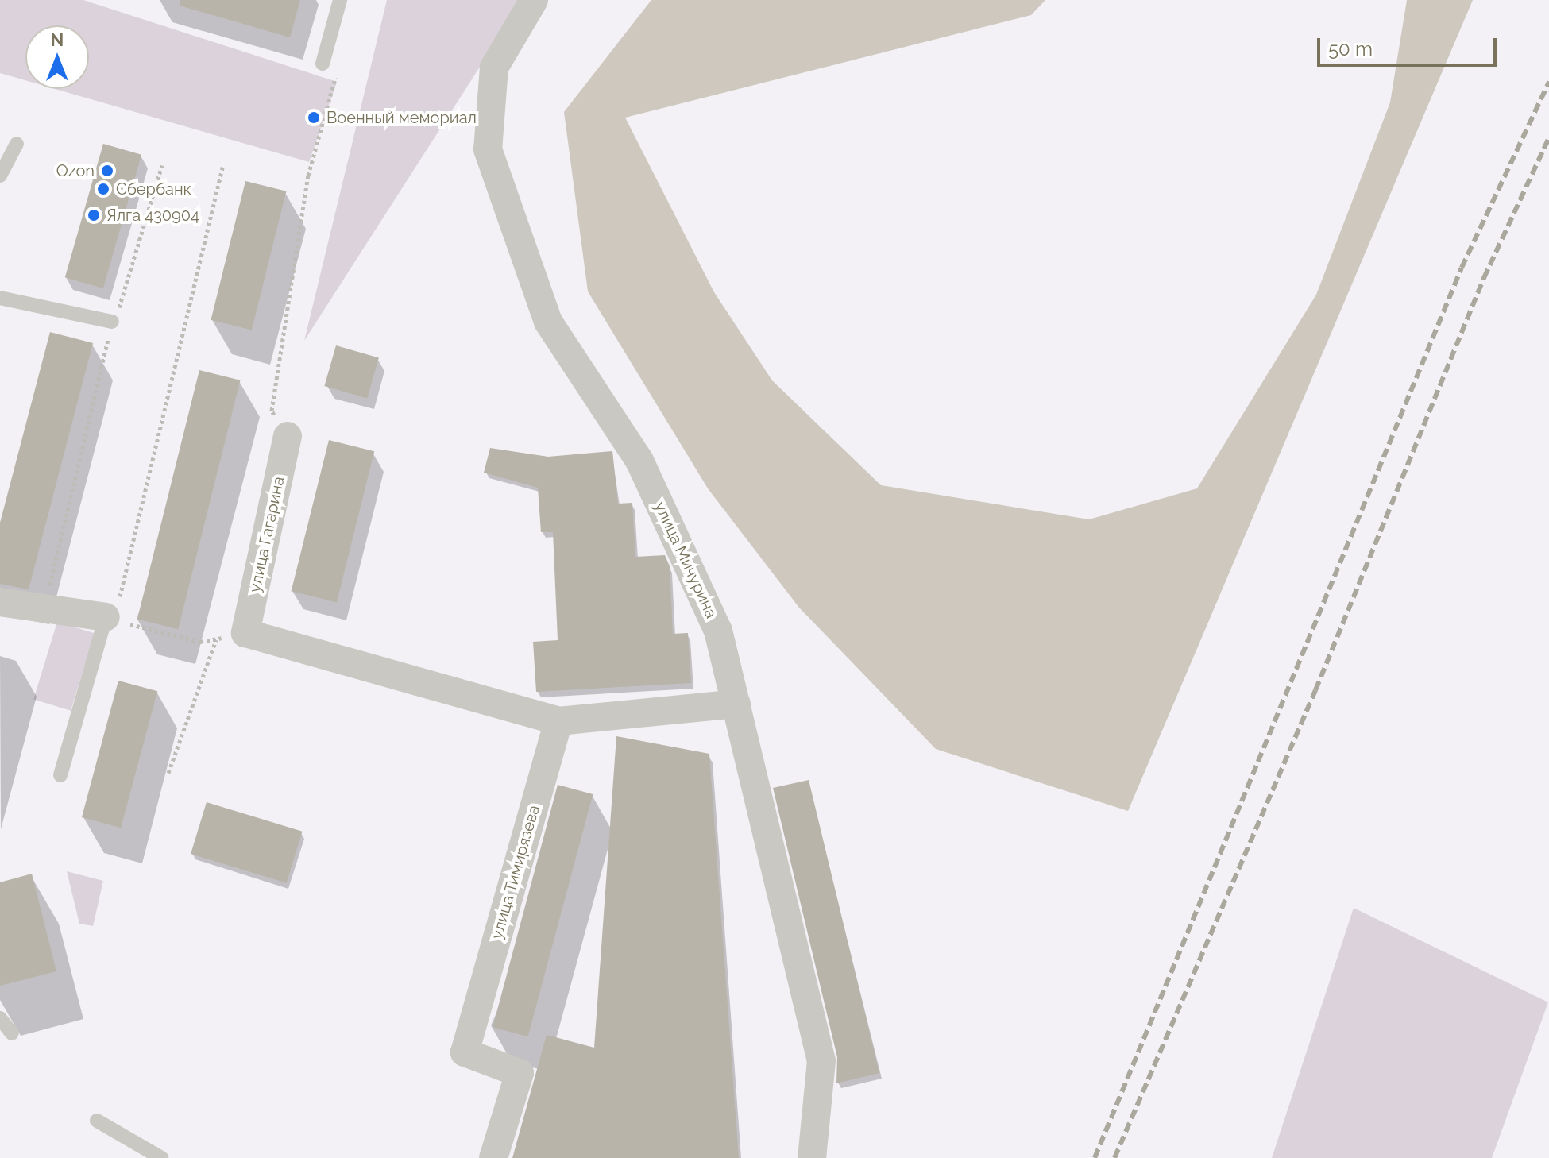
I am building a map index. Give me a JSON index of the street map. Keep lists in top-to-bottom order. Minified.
{"streets":{"street":["улица Гагарина","улица Мичурина","улица Тимирязева"]},"places":["Военный мемориал","Ozon","Сбербанк","Ялга 430904"],"scale_bar":"50 m","north":"top"}
